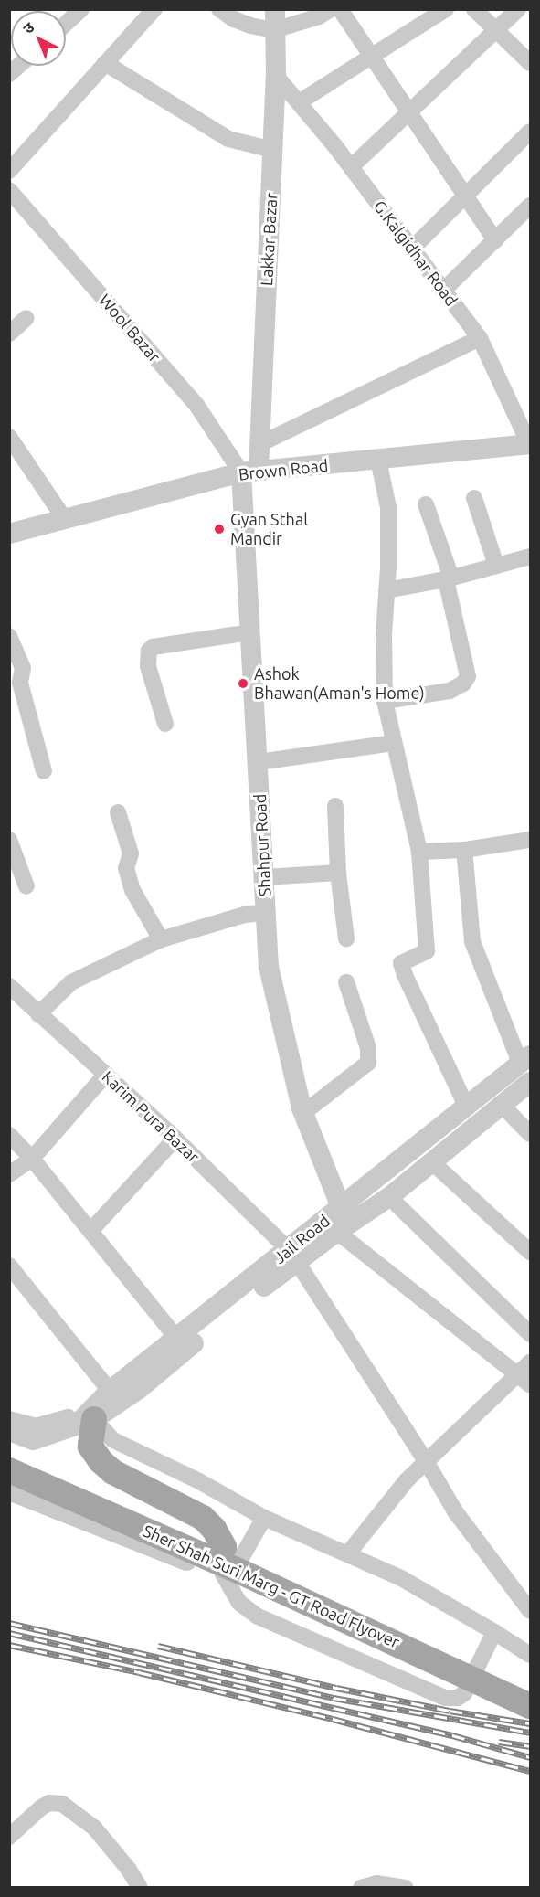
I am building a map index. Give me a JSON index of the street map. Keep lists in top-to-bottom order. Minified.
{"streets":{"main road":["Sher Shah Suri Marg - GT Road Flyover"],"street":["Lakkar Bazar","G.Kalgidhar Road","Wool Bazar","Brown Road","Shahpur Road","Karim Pura Bazar","Jail Road"]},"crossings":[["Lakkar Bazar","G.Kalgidhar Road"],["Lakkar Bazar","Wool Bazar"],["Lakkar Bazar","Brown Road"],["Lakkar Bazar","Shahpur Road"],["G.Kalgidhar Road","Brown Road"],["Wool Bazar","Brown Road"],["Wool Bazar","Shahpur Road"],["Brown Road","Shahpur Road"],["Shahpur Road","Jail Road"],["Karim Pura Bazar","Jail Road"]],"places":["Gyan Sthal Mandir","Ashok Bhawan(Aman's Home)"],"north":"top left"}
